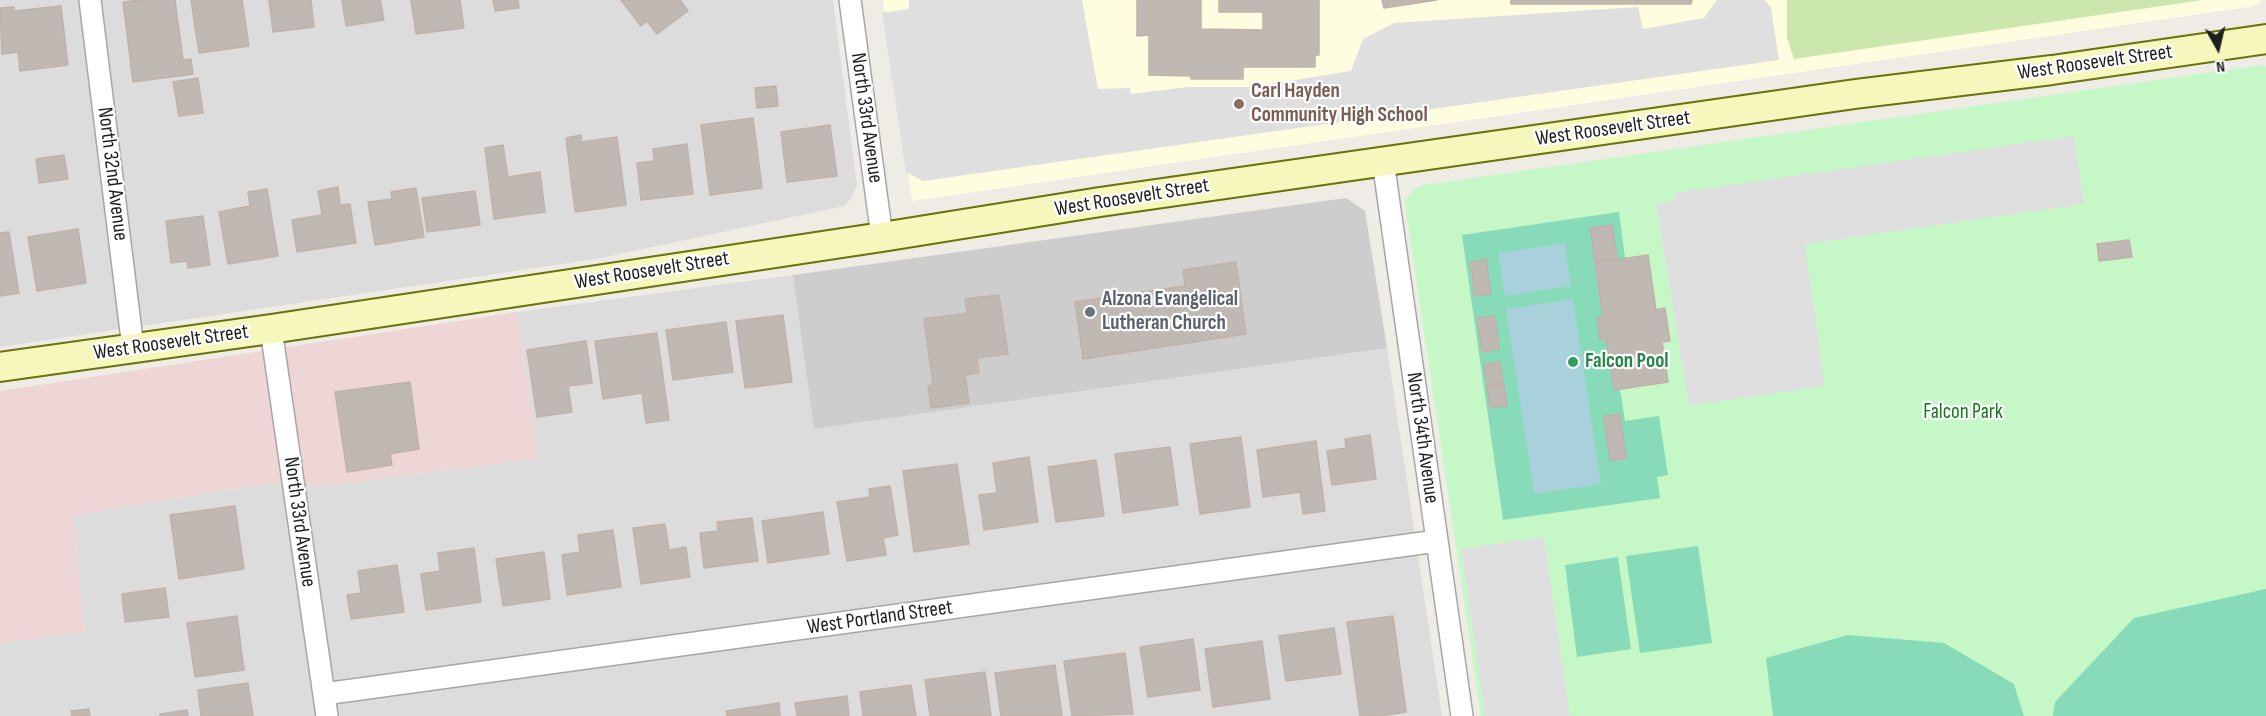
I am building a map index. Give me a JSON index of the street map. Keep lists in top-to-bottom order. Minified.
{"streets":{"street":["West Roosevelt Street","North 33rd Avenue","North 32nd Avenue","North 34th Avenue","West Portland Street"]},"crossings":[["West Roosevelt Street","North 33rd Avenue"],["West Roosevelt Street","North 32nd Avenue"],["West Roosevelt Street","North 34th Avenue"],["North 33rd Avenue","West Portland Street"],["North 34th Avenue","West Portland Street"]],"parks":["Falcon Park"],"places":["Carl Hayden Community High School","Alzona Evangelical Lutheran Church","Falcon Pool"],"north":"bottom"}
